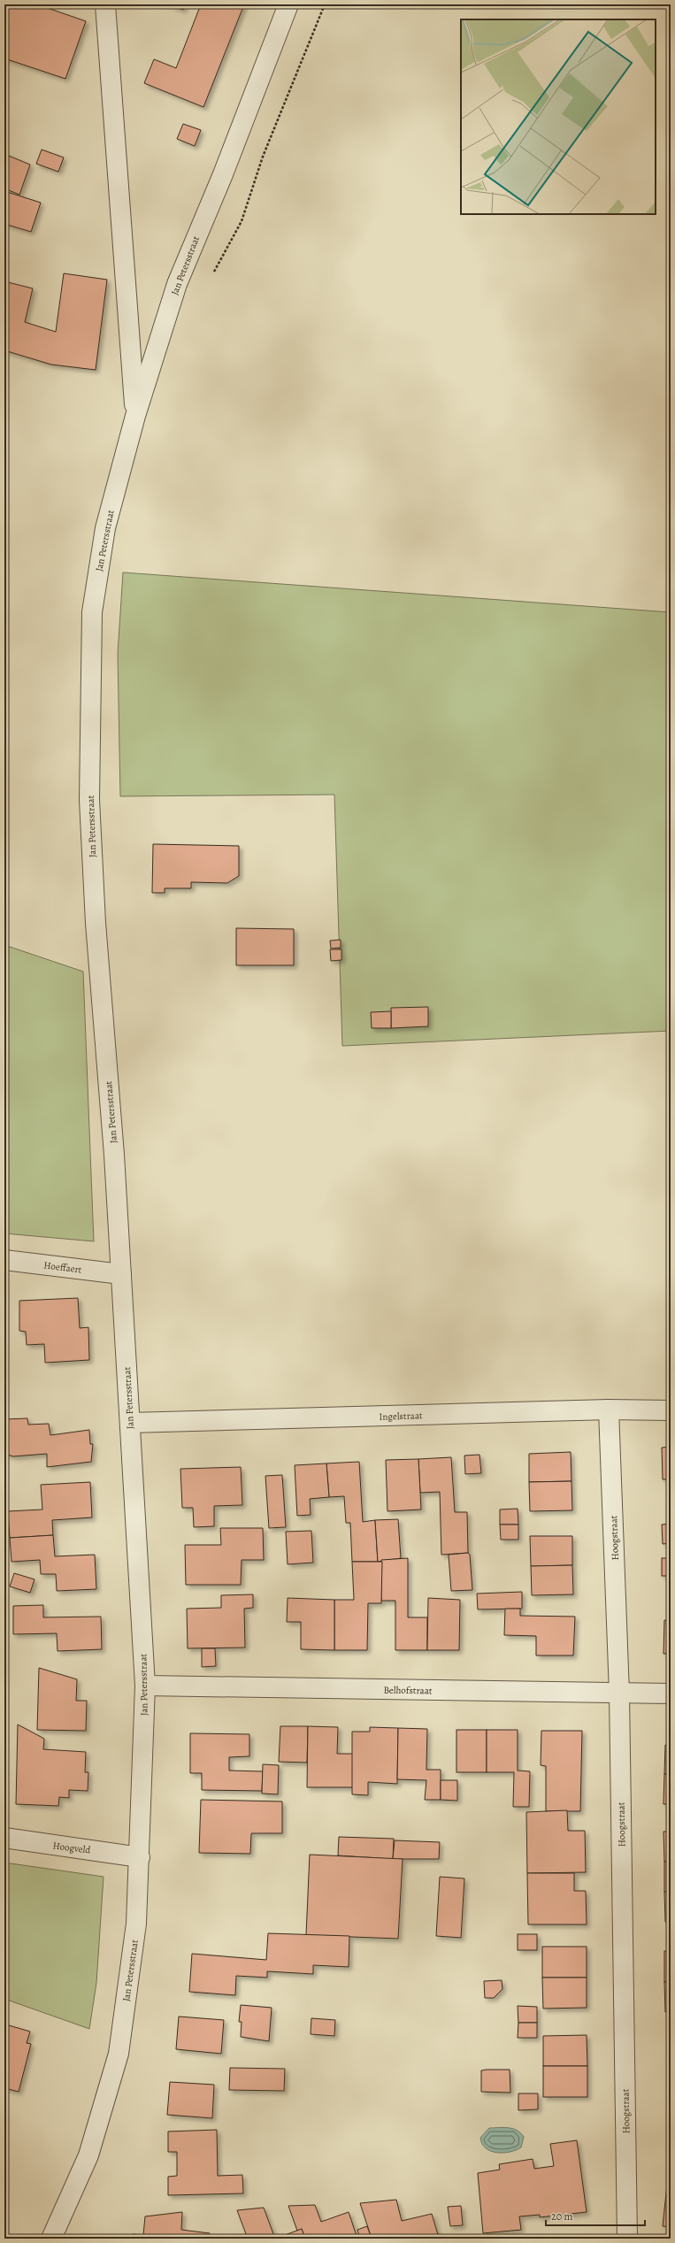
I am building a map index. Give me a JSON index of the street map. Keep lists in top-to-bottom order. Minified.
{"streets":{"street":["Jan Petersstraat","Hoeffaert","Ingelstraat","Hoogstraat","Belhofstraat","Hoogveld"]},"crossings":[["Jan Petersstraat","Hoeffaert"],["Jan Petersstraat","Ingelstraat"],["Jan Petersstraat","Belhofstraat"],["Jan Petersstraat","Hoogveld"],["Ingelstraat","Hoogstraat"],["Hoogstraat","Belhofstraat"]],"scale_bar":"20 m"}
